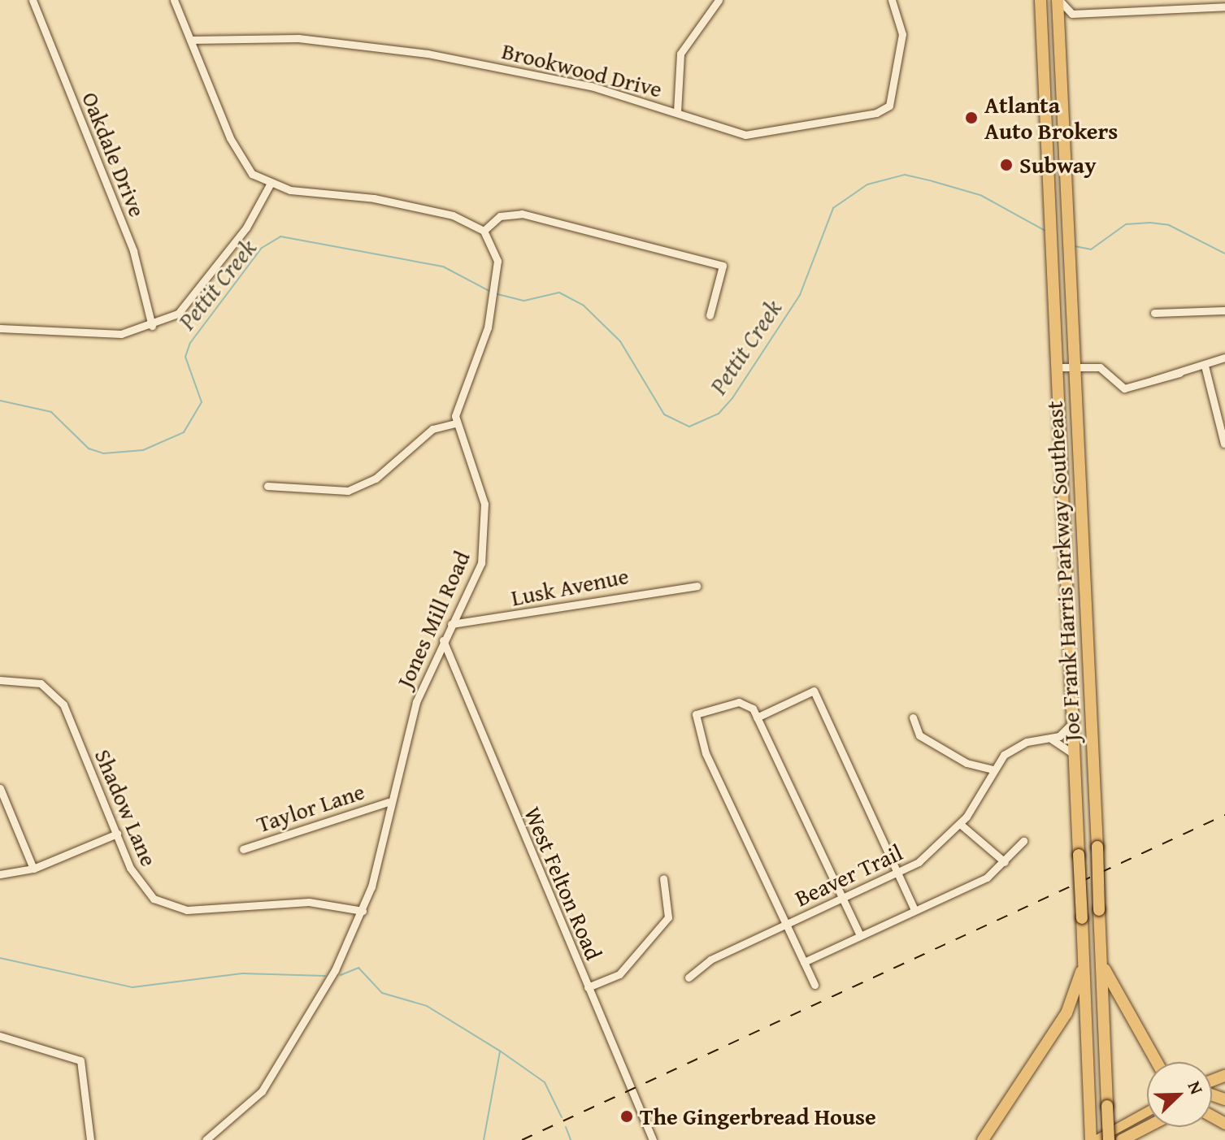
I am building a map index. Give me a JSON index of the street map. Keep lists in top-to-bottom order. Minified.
{"streets":{"highway":["Joe Frank Harris Parkway Southeast"],"street":["Brookwood Drive","Oakdale Drive","Lusk Avenue","Jones Mill Road","Shadow Lane","Taylor Lane","Beaver Trail","West Felton Road"]},"crossings":[["Joe Frank Harris Parkway Southeast","Beaver Trail"],["Lusk Avenue","Jones Mill Road"],["Jones Mill Road","Shadow Lane"],["Jones Mill Road","Taylor Lane"],["Jones Mill Road","West Felton Road"]],"water":["Pettit Creek"],"places":["Atlanta Auto Brokers","Subway","The Gingerbread House"],"north":"top right"}
